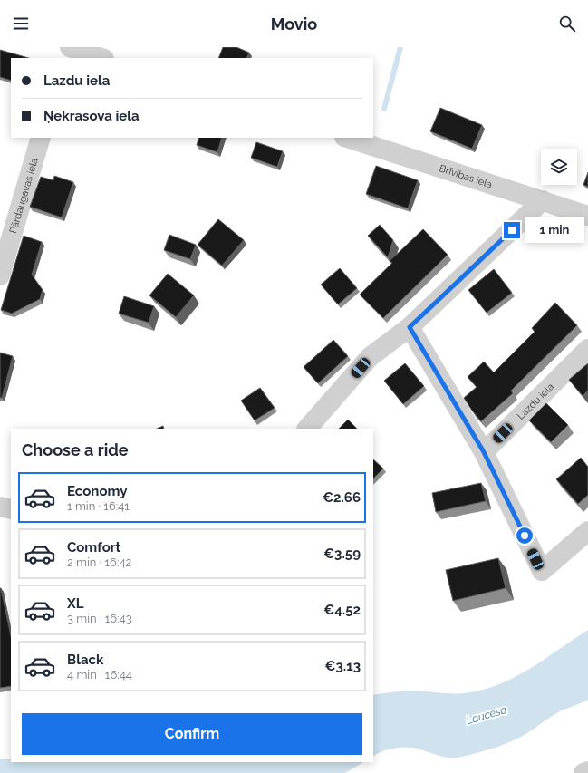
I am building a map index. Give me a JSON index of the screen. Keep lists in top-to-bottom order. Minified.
{"streets":{"street":["Brīvības iela","Pārdaugavas iela","Lazdu iela"]},"water":["Laucesa"],"page":{"header":"Movio","banner":["Lazdu iela","Ņekrasova iela"],"bubble":"1 min","heading":"Choose a ride","list":[{"name":"Economy","note":"1 min · 16:41","value":"€2.66"},{"name":"Comfort","note":"2 min · 16:42","value":"€3.59"},{"name":"XL","note":"3 min · 16:43","value":"€4.52"},{"name":"Black","note":"4 min · 16:44","value":"€3.13"}],"buttons":"Confirm"}}
